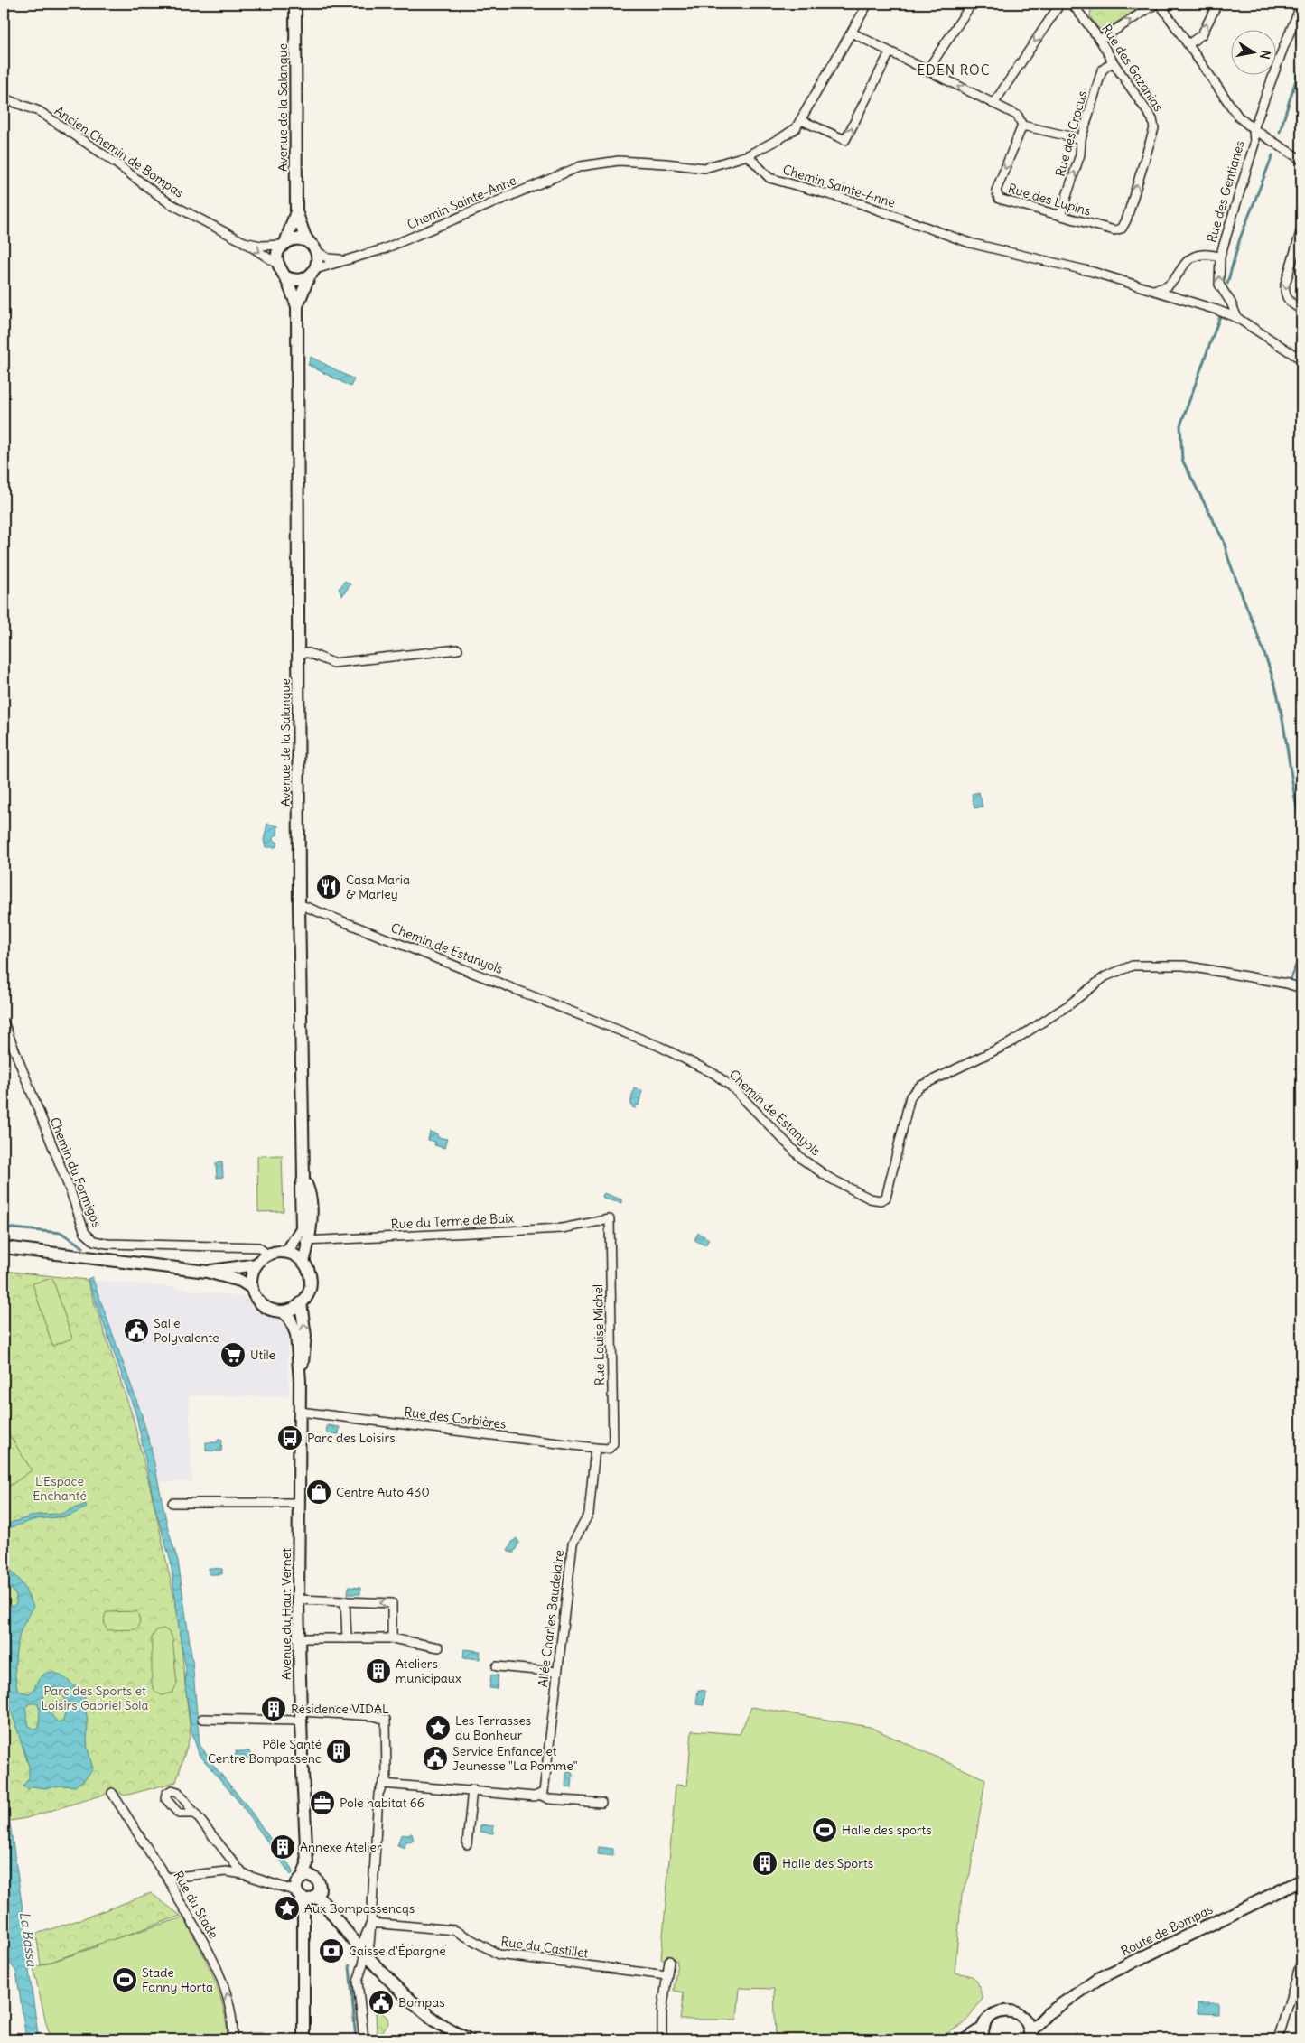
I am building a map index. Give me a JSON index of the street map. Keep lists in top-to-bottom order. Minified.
{"streets":{"main road":["Avenue de la Salanque","Avenue du Haut Vernet","Route de Bompas"],"street":["Rue des Gazanias","Rue des Crocus","Ancien Chemin de Bompas","Chemin Sainte-Anne","Rue des Gentianes","Rue des Lupins","Chemin de Estanyols","Chemin du Formigos","Rue du Terme de Baix","Rue Louise Michel","Rue des Corbières","Allée Charles Baudelaire","Rue du Stade","Rue du Castillet"]},"crossings":[["Rue des Gazanias","Rue des Crocus"],["Rue des Gazanias","Rue des Lupins"],["Avenue de la Salanque","Ancien Chemin de Bompas"],["Avenue de la Salanque","Chemin Sainte-Anne"],["Avenue de la Salanque","Chemin de Estanyols"],["Rue des Crocus","Rue des Lupins"],["Ancien Chemin de Bompas","Chemin Sainte-Anne"],["Chemin Sainte-Anne","Rue des Gentianes"],["Chemin du Formigos","Avenue du Haut Vernet"],["Rue du Terme de Baix","Rue Louise Michel"],["Rue Louise Michel","Rue des Corbières"],["Rue des Corbières","Avenue du Haut Vernet"],["Rue des Corbières","Allée Charles Baudelaire"]],"one_way":["Rue des Gazanias","Rue des Crocus","Rue du Stade"],"districts":["EDEN ROC"],"water":["La Bassa"],"parks":["L'Espace Enchanté","Parc des Sports et Loisirs Gabriel Sola"],"places":{"restaurant":["Casa Maria & Marley"],"public building":["Salle Polyvalente","Service Enfance et Jeunesse \"La Pomme\"","Bompas"],"supermarket":["Utile"],"bus stop":["Parc des Loisirs"],"shop":["Centre Auto 430"],"building":["Ateliers municipaux","Résidence VIDAL","Pôle Santé Centre Bompassenc","Annexe Atelier","Halle des Sports"],"place":["Les Terrasses du Bonheur","Aux Bompassencqs"],"office":["Pole habitat 66"],"sports":["Halle des sports","Stade Fanny Horta"],"bank":["Caisse d'Épargne"]},"north":"right"}
